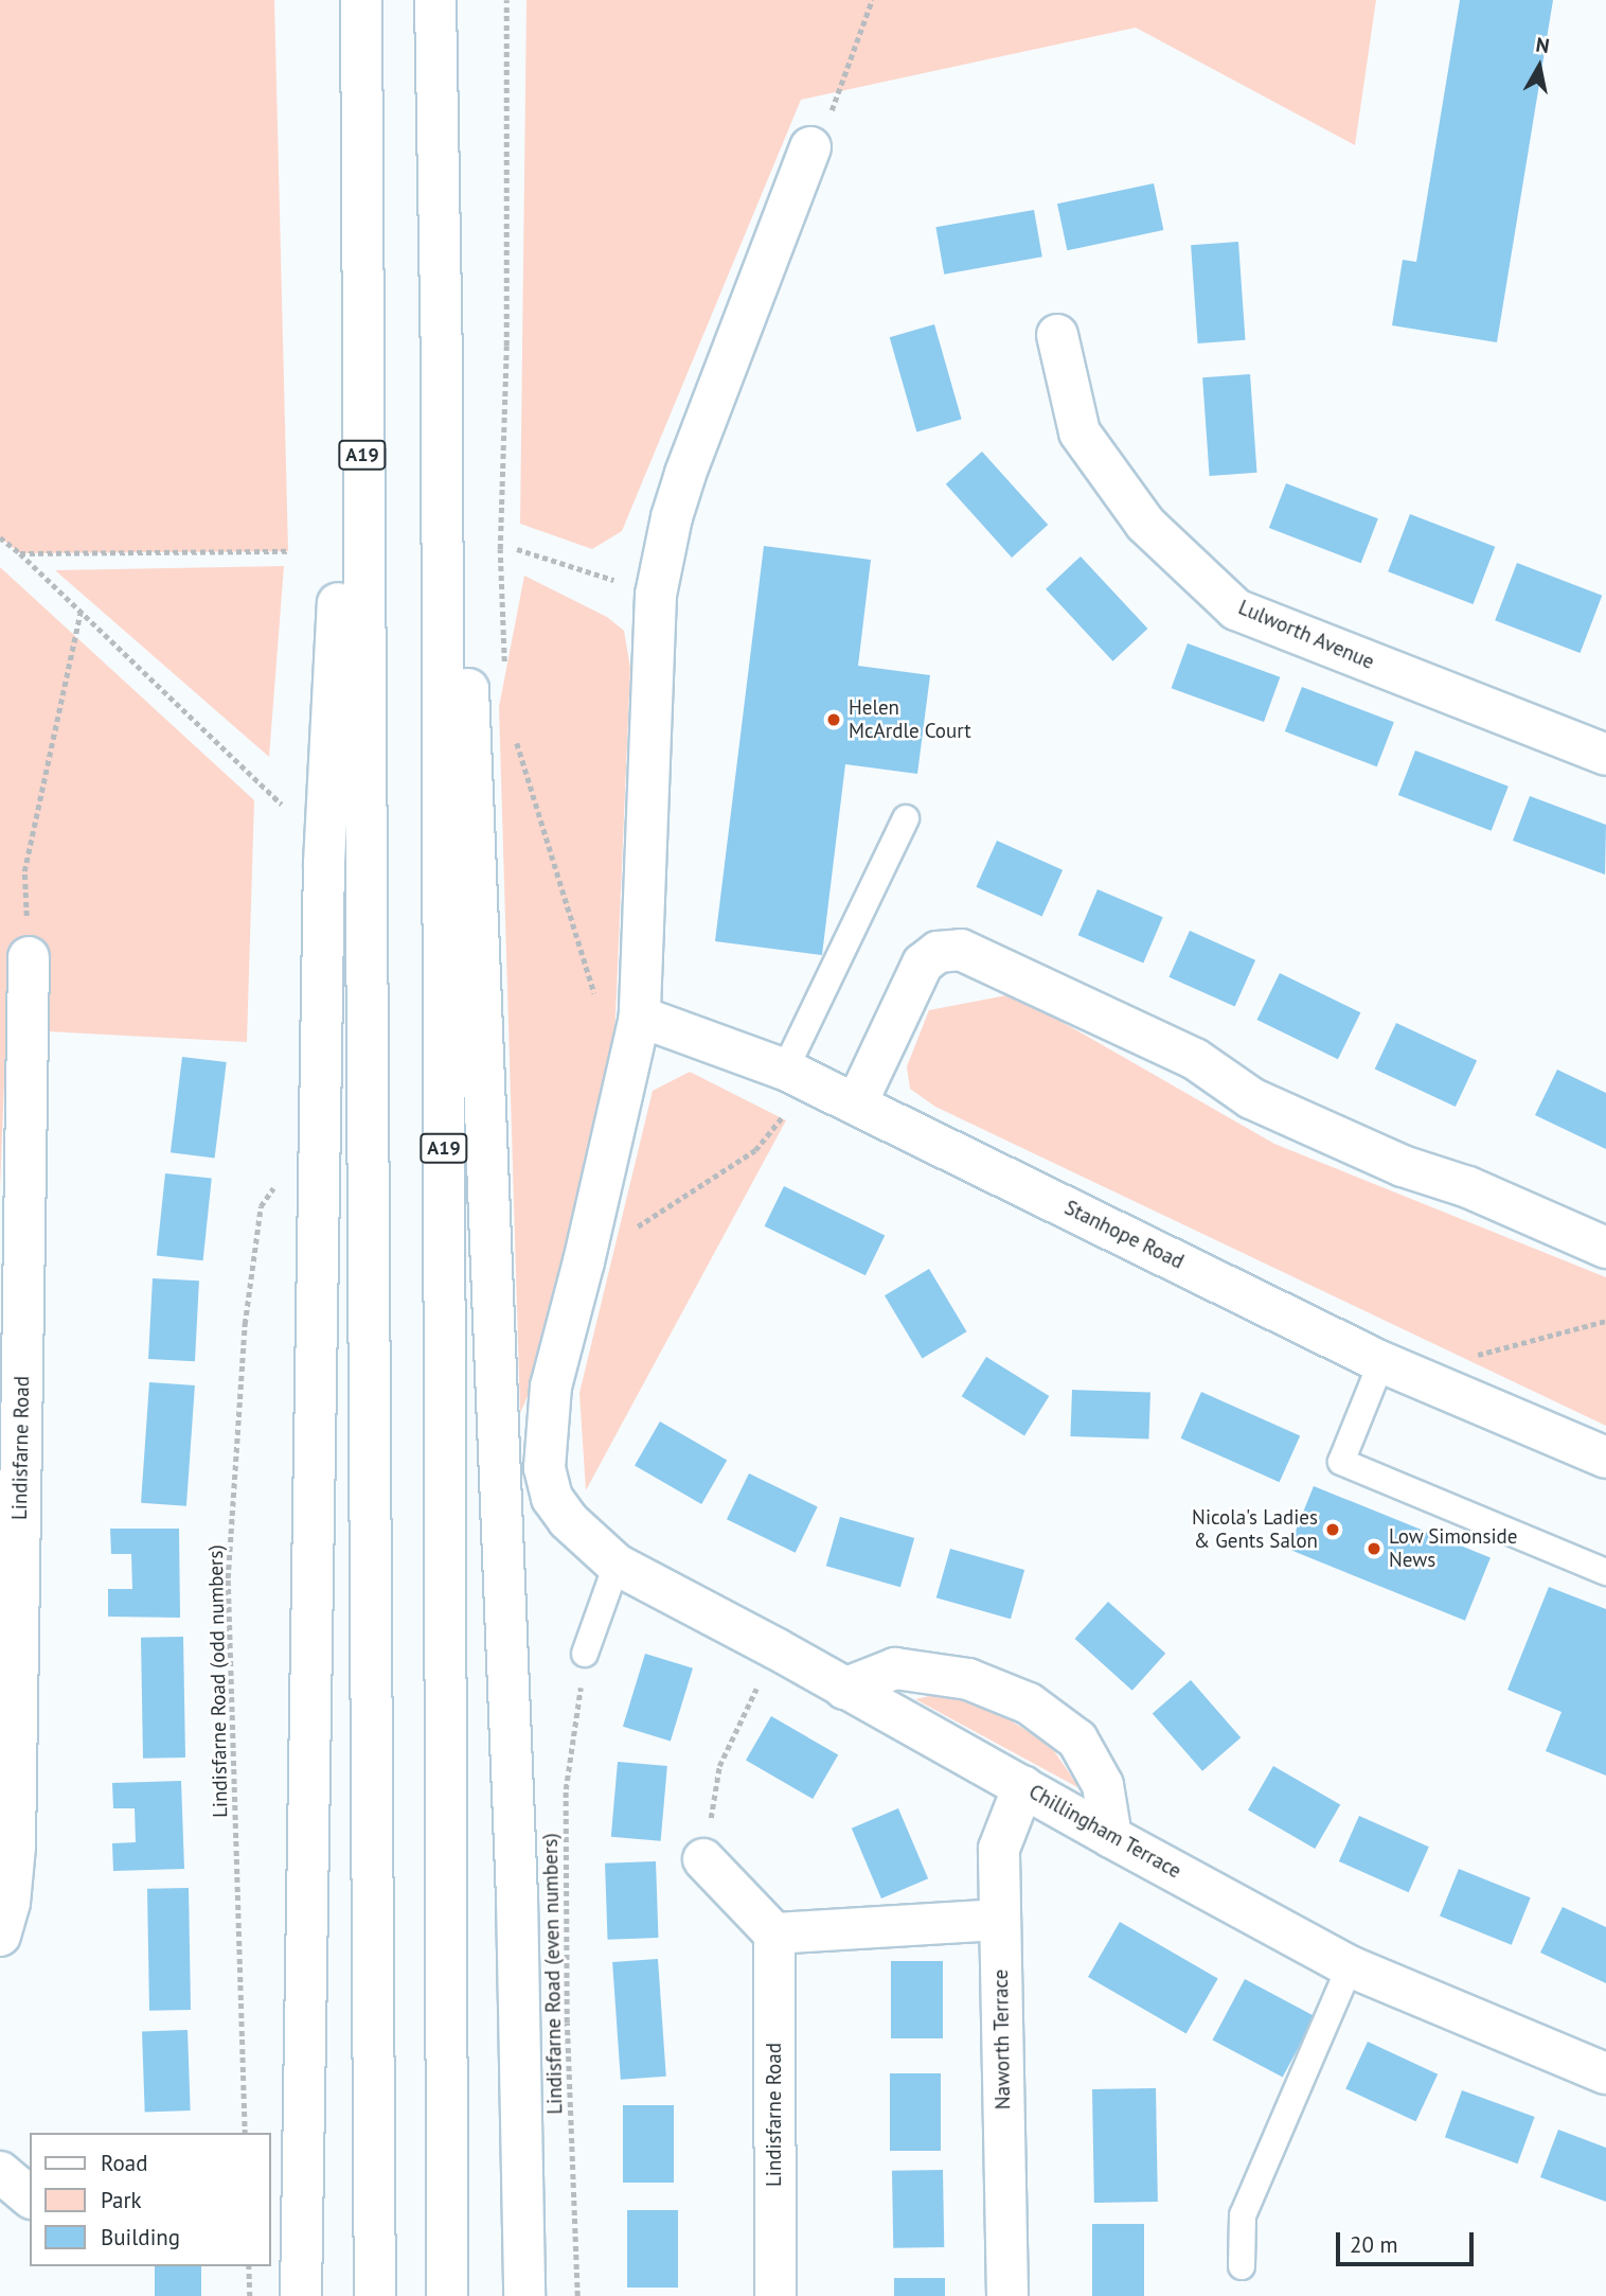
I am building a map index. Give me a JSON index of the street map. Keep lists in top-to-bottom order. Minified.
{"streets":{"main road":["A19","Lulworth Avenue","Stanhope Road","Lindisfarne Road","Chillingham Terrace","Naworth Terrace"],"path":["Lindisfarne Road (odd numbers)","Lindisfarne Road (even numbers)"]},"crossings":[["Stanhope Road","Chillingham Terrace"],["Chillingham Terrace","Naworth Terrace"]],"places":["Helen McArdle Court","Nicola's Ladies & Gents Salon","Low Simonside News"],"legend":["Road","Park","Building"],"scale_bar":"20 m","north":"top"}
